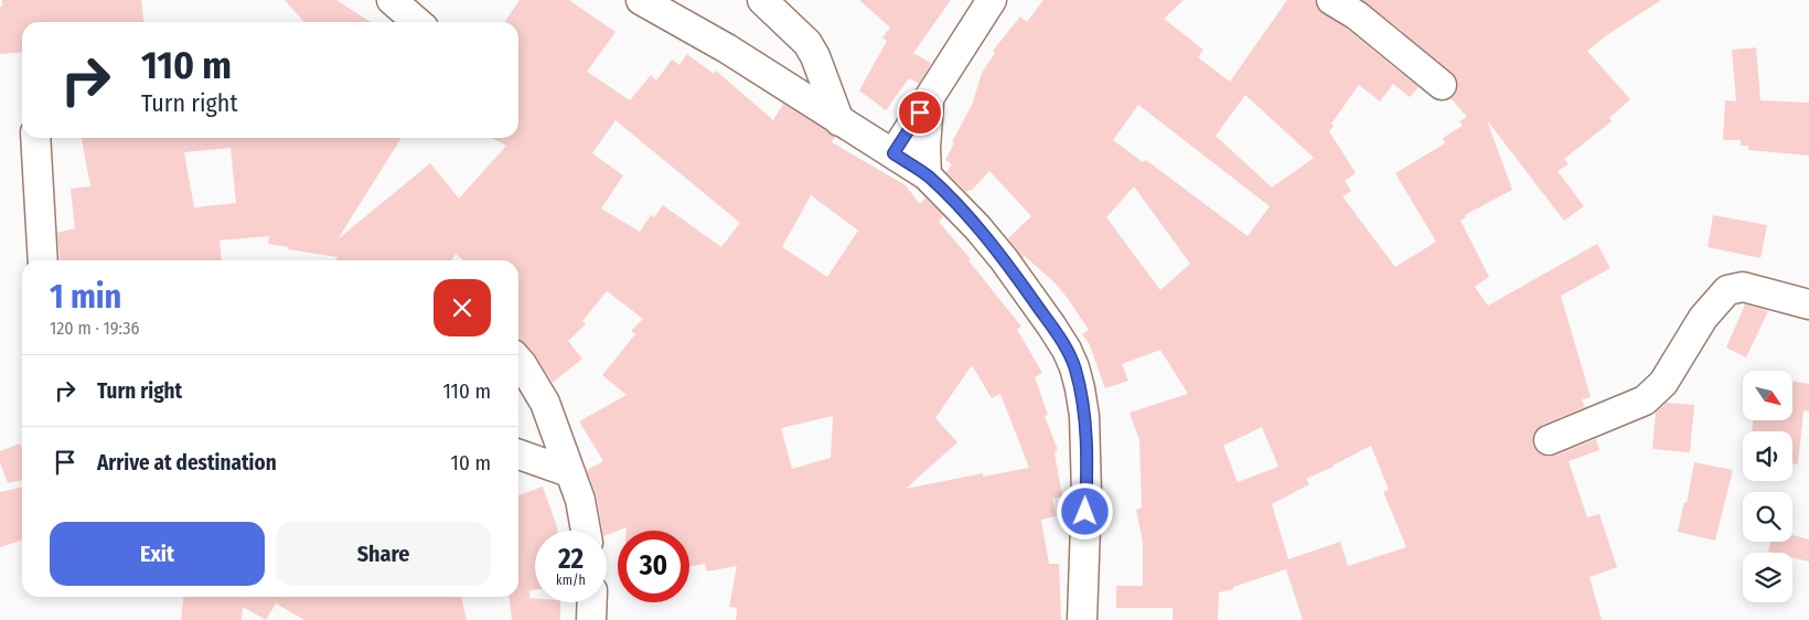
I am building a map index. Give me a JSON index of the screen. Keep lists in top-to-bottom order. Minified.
{"north":"bottom right","page":{"turn":["110 m","Turn right"],"heading":["1 min","120 m · 19:36"],"list":[{"name":"Turn right","value":"110 m"},{"name":"Arrive at destination","value":"10 m"}],"buttons":["Exit","Share"],"speed":"22 km/h","limit":"30"}}
